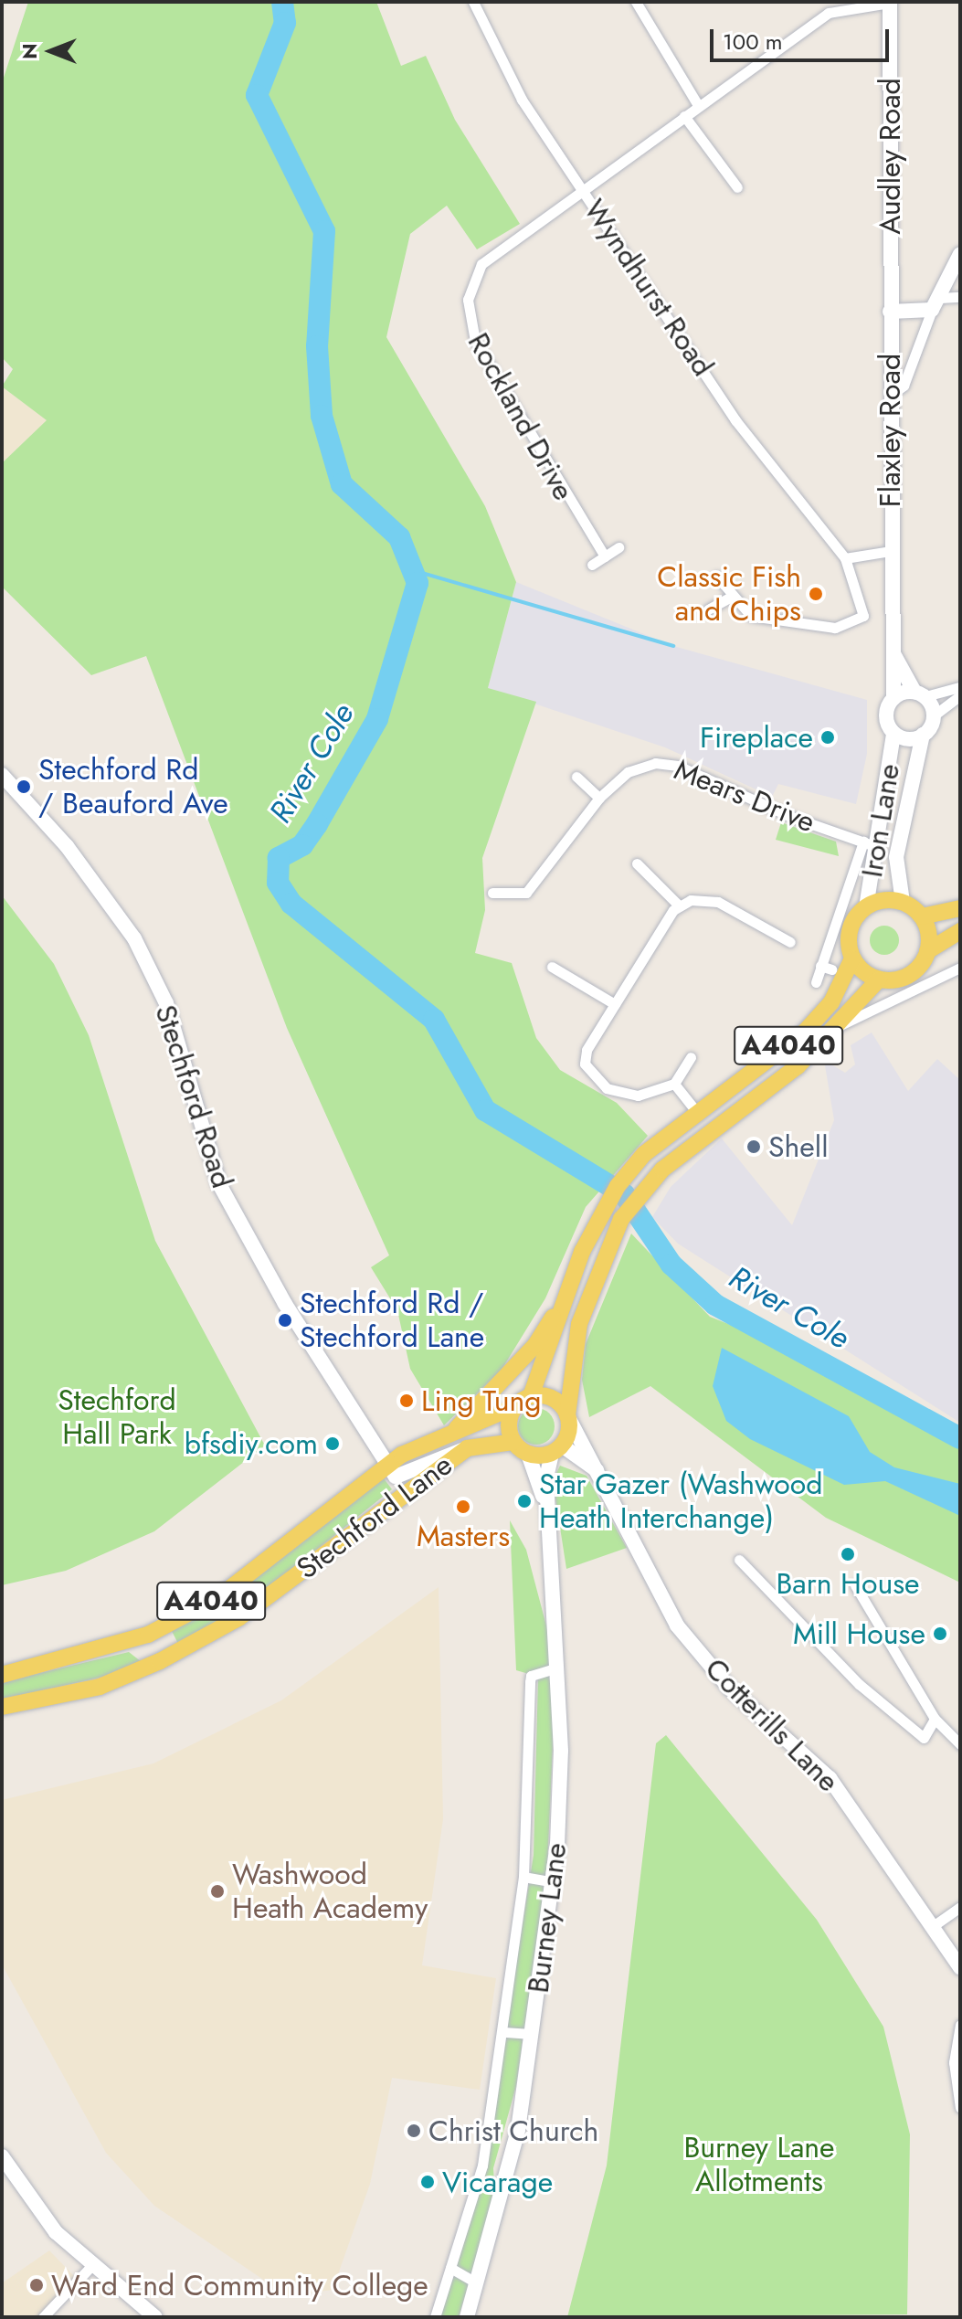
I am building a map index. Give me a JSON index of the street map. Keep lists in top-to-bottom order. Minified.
{"streets":{"main road":["A4040","Stechford Lane"],"street":["Audley Road","Wyndhurst Road","Rockland Drive","Flaxley Road","Mears Drive","Iron Lane","Stechford Road","Cotterills Lane","Burney Lane"]},"crossings":[["Audley Road","Rockland Drive"],["Audley Road","Flaxley Road"],["Wyndhurst Road","Rockland Drive"],["Flaxley Road","Iron Lane"],["Mears Drive","Iron Lane"],["Iron Lane","A4040"],["A4040","Stechford Lane"],["A4040","Cotterills Lane"],["A4040","Burney Lane"],["Stechford Road","Stechford Lane"],["Stechford Lane","Cotterills Lane"],["Stechford Lane","Burney Lane"],["Cotterills Lane","Burney Lane"]],"water":["River Cole"],"parks":["Stechford Hall Park","Burney Lane Allotments"],"places":["Classic Fish and Chips","Fireplace","Stechford Rd / Beauford Ave","Shell","Stechford Rd / Stechford Lane","Ling Tung","bfsdiy.com","Star Gazer (Washwood Heath Interchange)","Masters","Barn House","Mill House","Washwood Heath Academy","Christ Church","Vicarage","Ward End Community College"],"scale_bar":"100 m","north":"left"}
